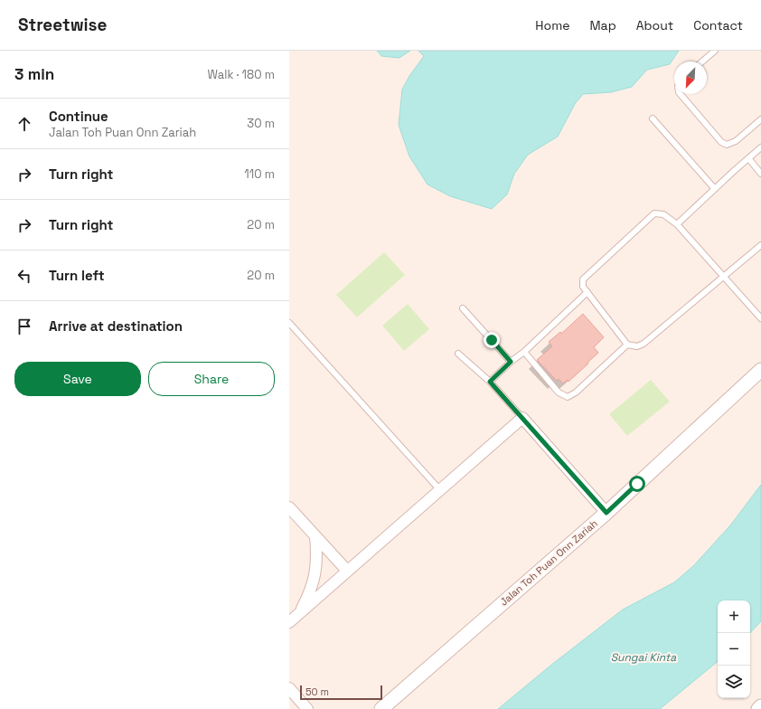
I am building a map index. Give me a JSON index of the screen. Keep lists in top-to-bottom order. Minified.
{"streets":{"street":["Jalan Toh Puan Onn Zariah"]},"water":["Sungai Kinta"],"scale_bar":"50 m","north":"bottom left","page":{"header":"Streetwise","nav":["Home","Map","About","Contact"],"heading":["3 min","Walk · 180 m"],"list":[["Continue","Jalan Toh Puan Onn Zariah","30 m"],["Turn right","110 m"],["Turn right","20 m"],["Turn left","20 m"],"Arrive at destination"],"buttons":["Save","Share"],"map_buttons":["+","−"],"scale":"50 m"}}
